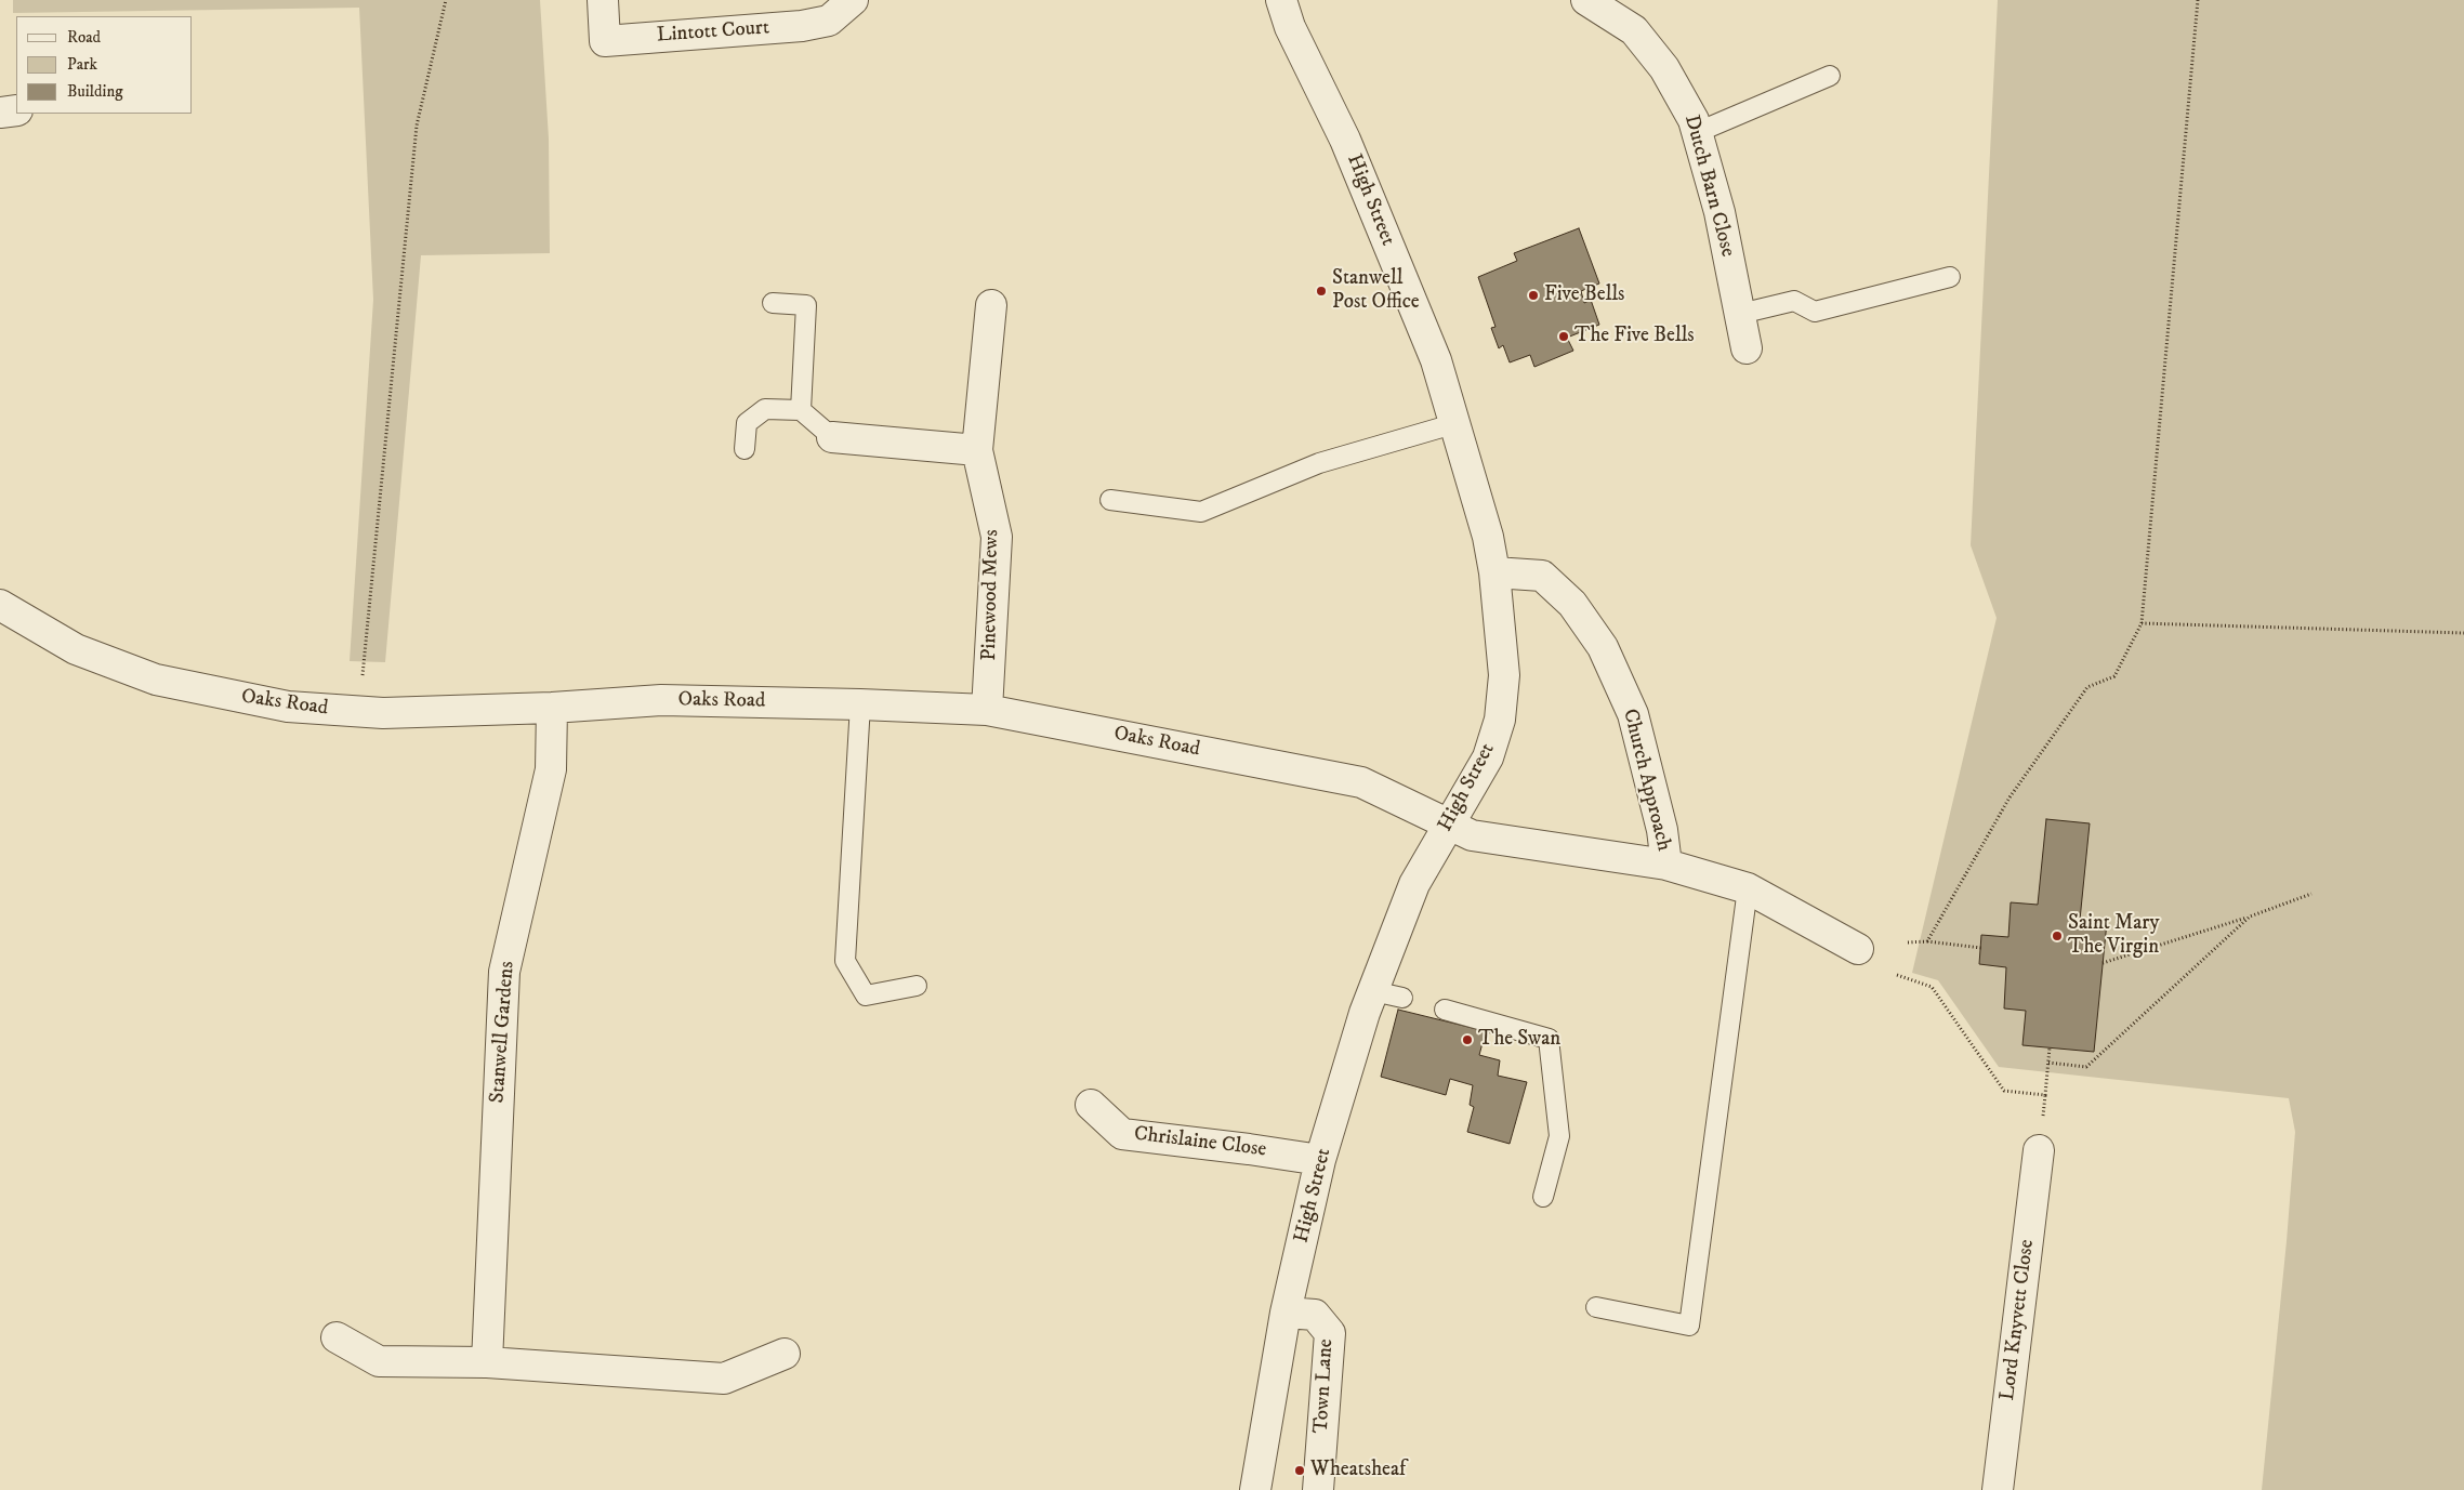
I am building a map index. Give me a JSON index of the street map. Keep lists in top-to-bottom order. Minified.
{"streets":{"street":["Lintott Court","Dutch Barn Close","High Street","Pinewood Mews","Oaks Road","Church Approach","Stanwell Gardens","Chrislaine Close","Lord Knyvett Close","Town Lane"]},"crossings":[["High Street","Oaks Road"],["High Street","Church Approach"],["High Street","Chrislaine Close"],["High Street","Town Lane"],["Pinewood Mews","Oaks Road"],["Oaks Road","Church Approach"],["Oaks Road","Stanwell Gardens"]],"places":["Stanwell Post Office","Five Bells","The Five Bells","Saint Mary The Virgin","The Swan","Wheatsheaf"],"legend":["Road","Park","Building"]}
